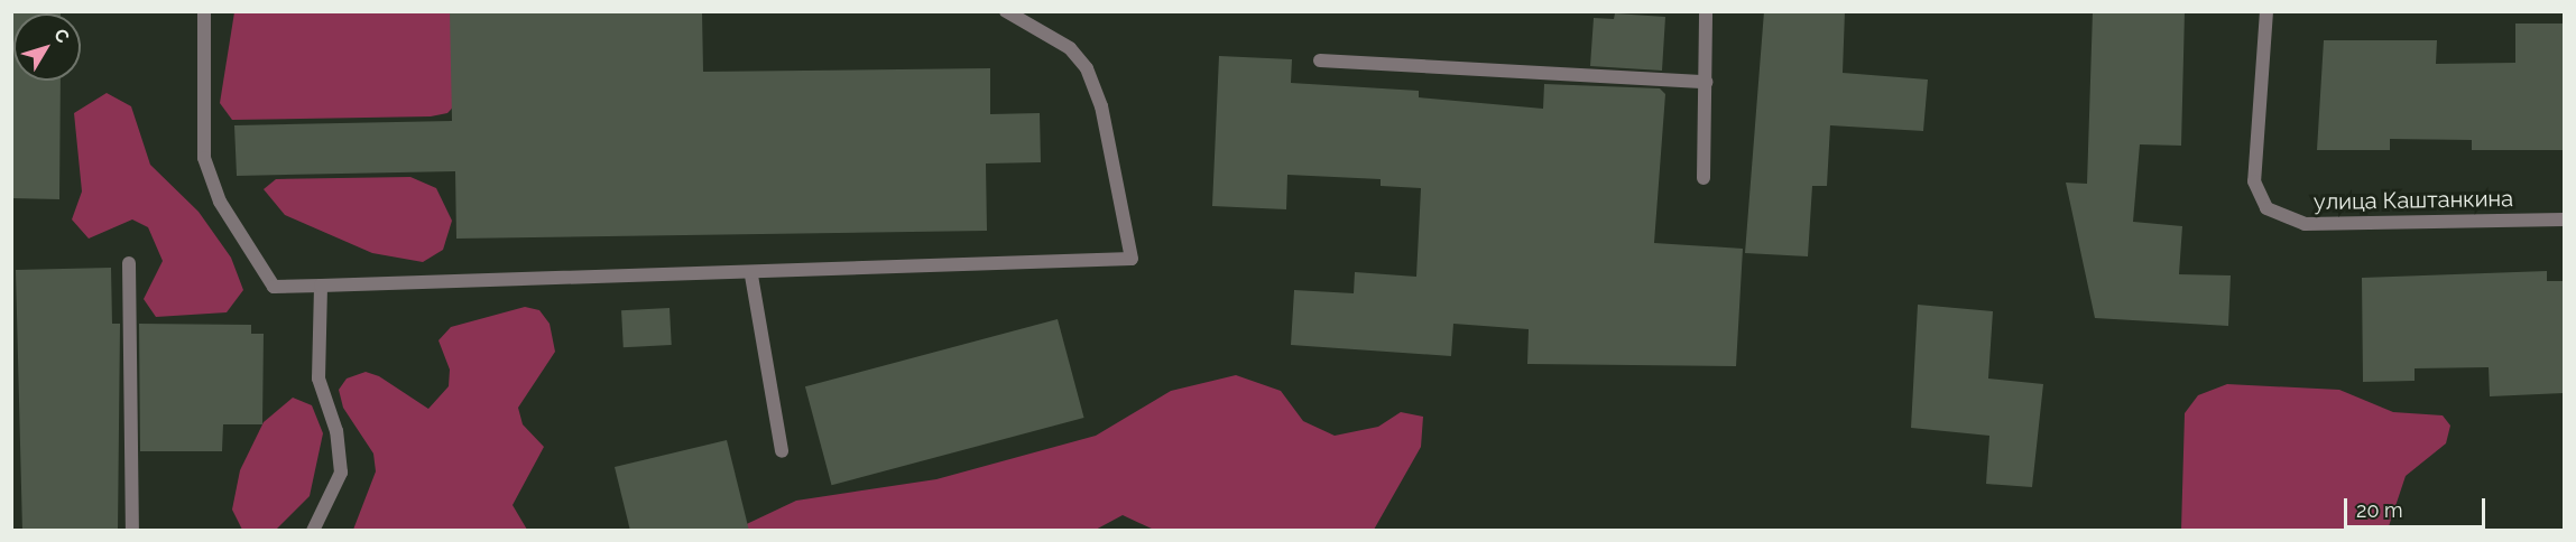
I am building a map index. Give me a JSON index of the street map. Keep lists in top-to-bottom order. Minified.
{"streets":{"street":["улица Каштанкина"]},"scale_bar":"20 m","north":"top right"}
